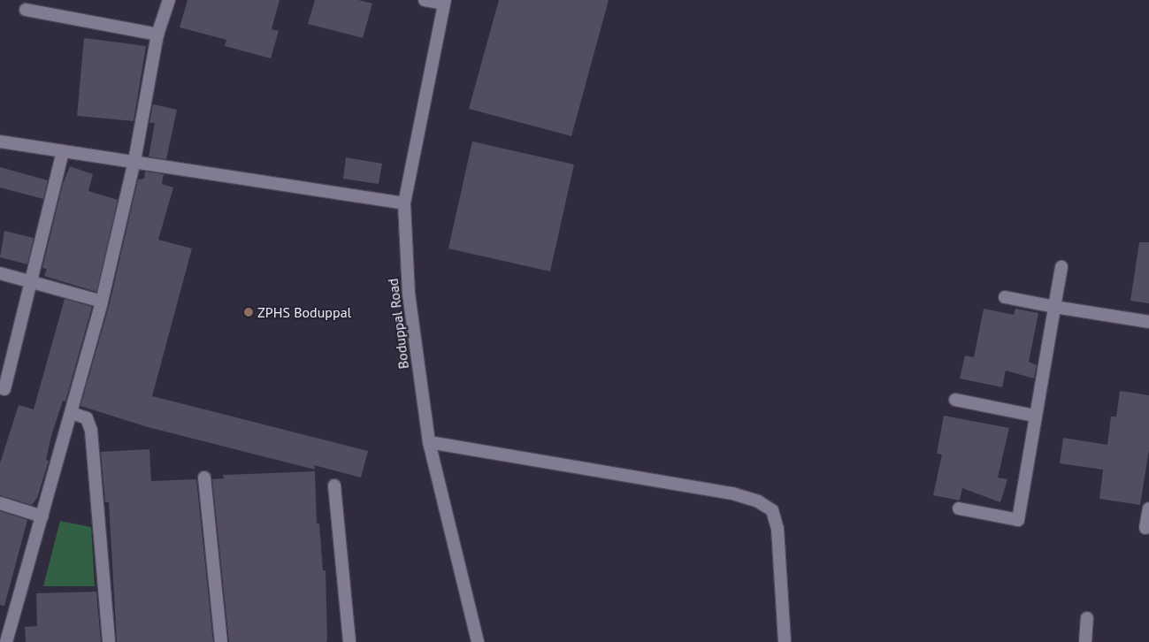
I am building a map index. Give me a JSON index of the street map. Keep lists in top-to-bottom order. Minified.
{"streets":{"street":["Boduppal Road"]},"places":["ZPHS Boduppal"]}
